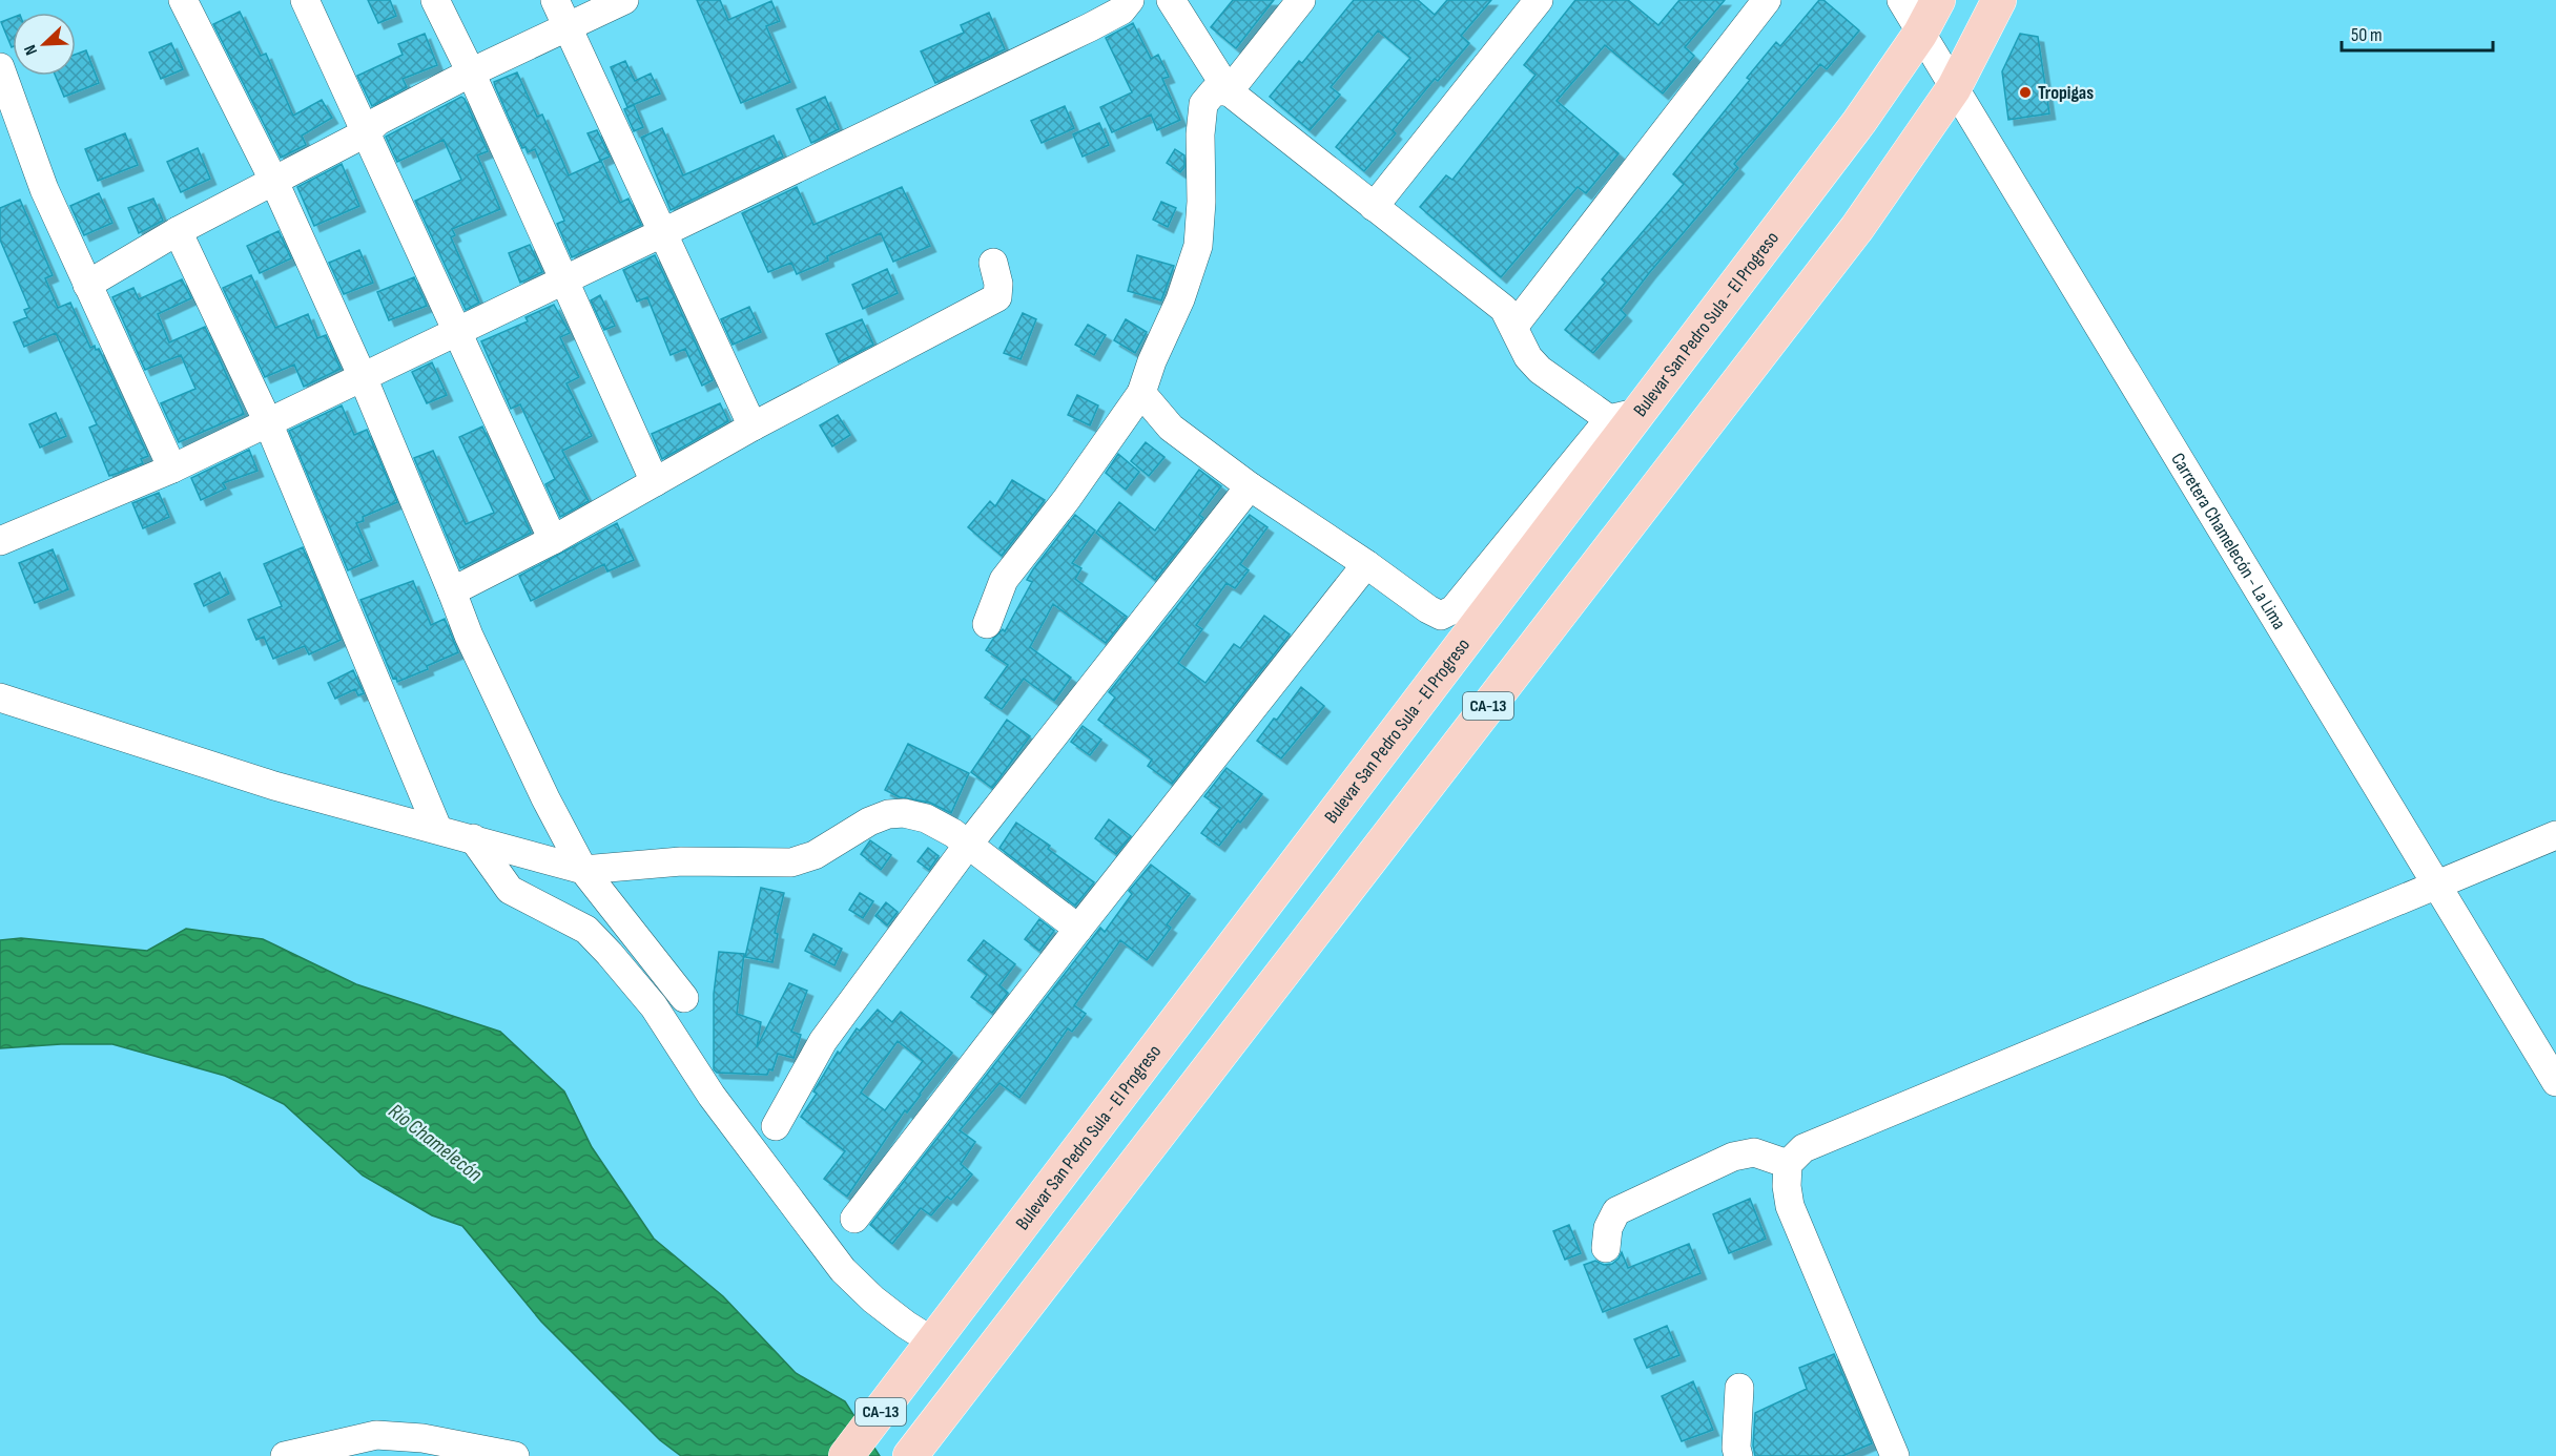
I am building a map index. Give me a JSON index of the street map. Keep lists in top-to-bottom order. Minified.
{"streets":{"main road":["Bulevar San Pedro Sula - El Progreso","CA-13"],"street":["Carretera Chamelecón - La Lima"]},"crossings":[["Bulevar San Pedro Sula - El Progreso","Carretera Chamelecón - La Lima"],["Carretera Chamelecón - La Lima","CA-13"]],"water":["Río Chamelecón"],"places":["Tropigas"],"scale_bar":"50 m","north":"bottom left"}
